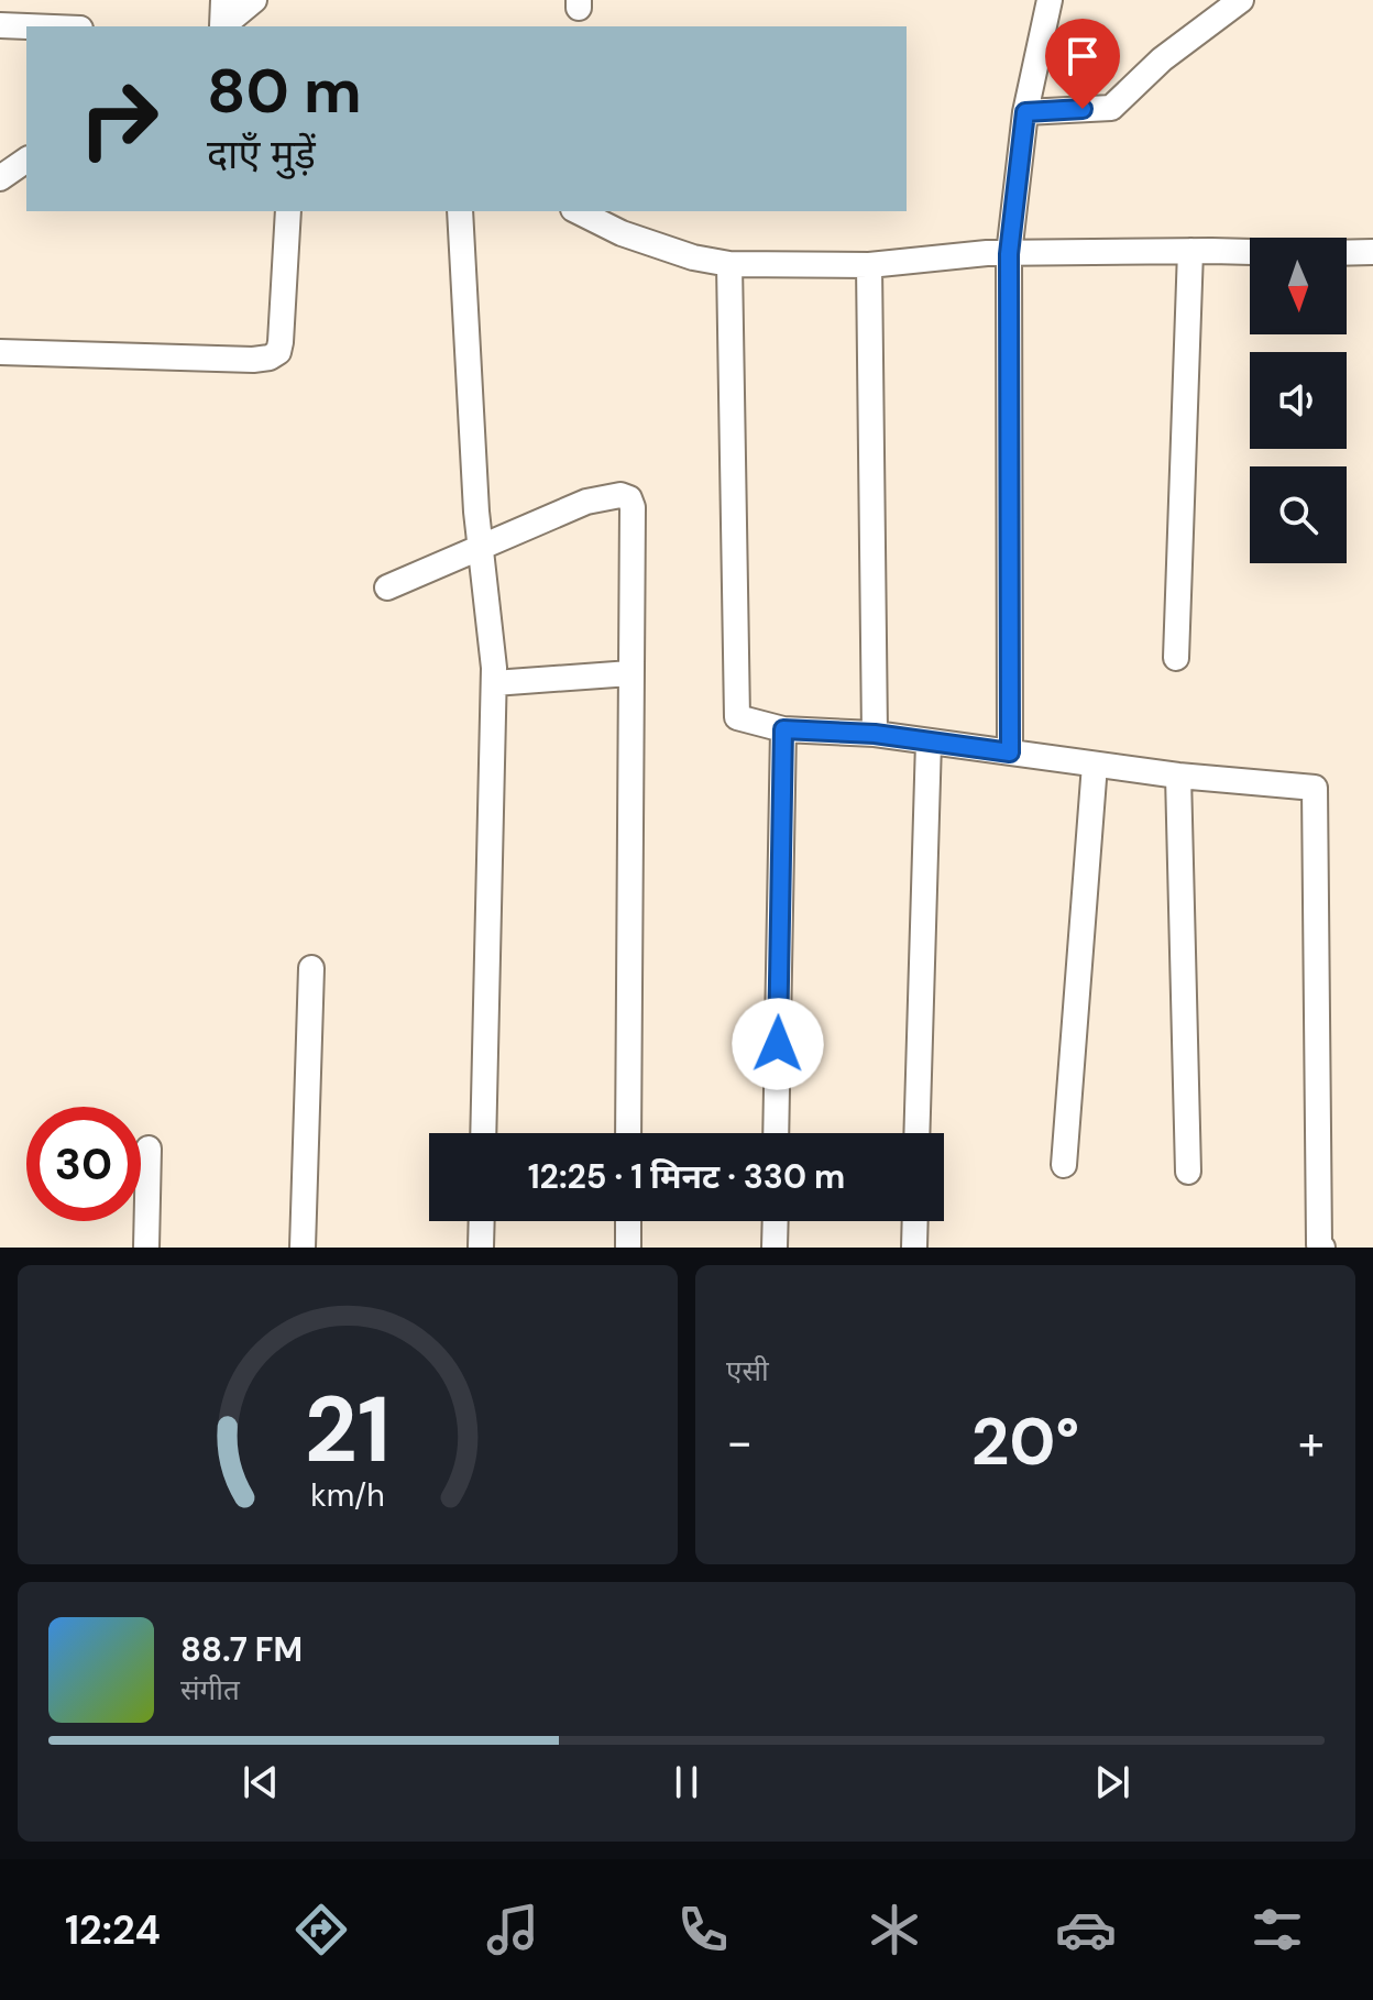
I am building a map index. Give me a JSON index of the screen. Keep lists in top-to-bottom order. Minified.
{"north":"bottom","page":{"turn":["80 m","दाएँ मुड़ें"],"limit":"30","trip":"12:25 · 1 मिनट · 330 m","tile":"एसी","heat":["−","20°","+"],"song":["88.7 FM","संगीत"],"tabs":"12:24","gauge":["21","km/h"]}}
